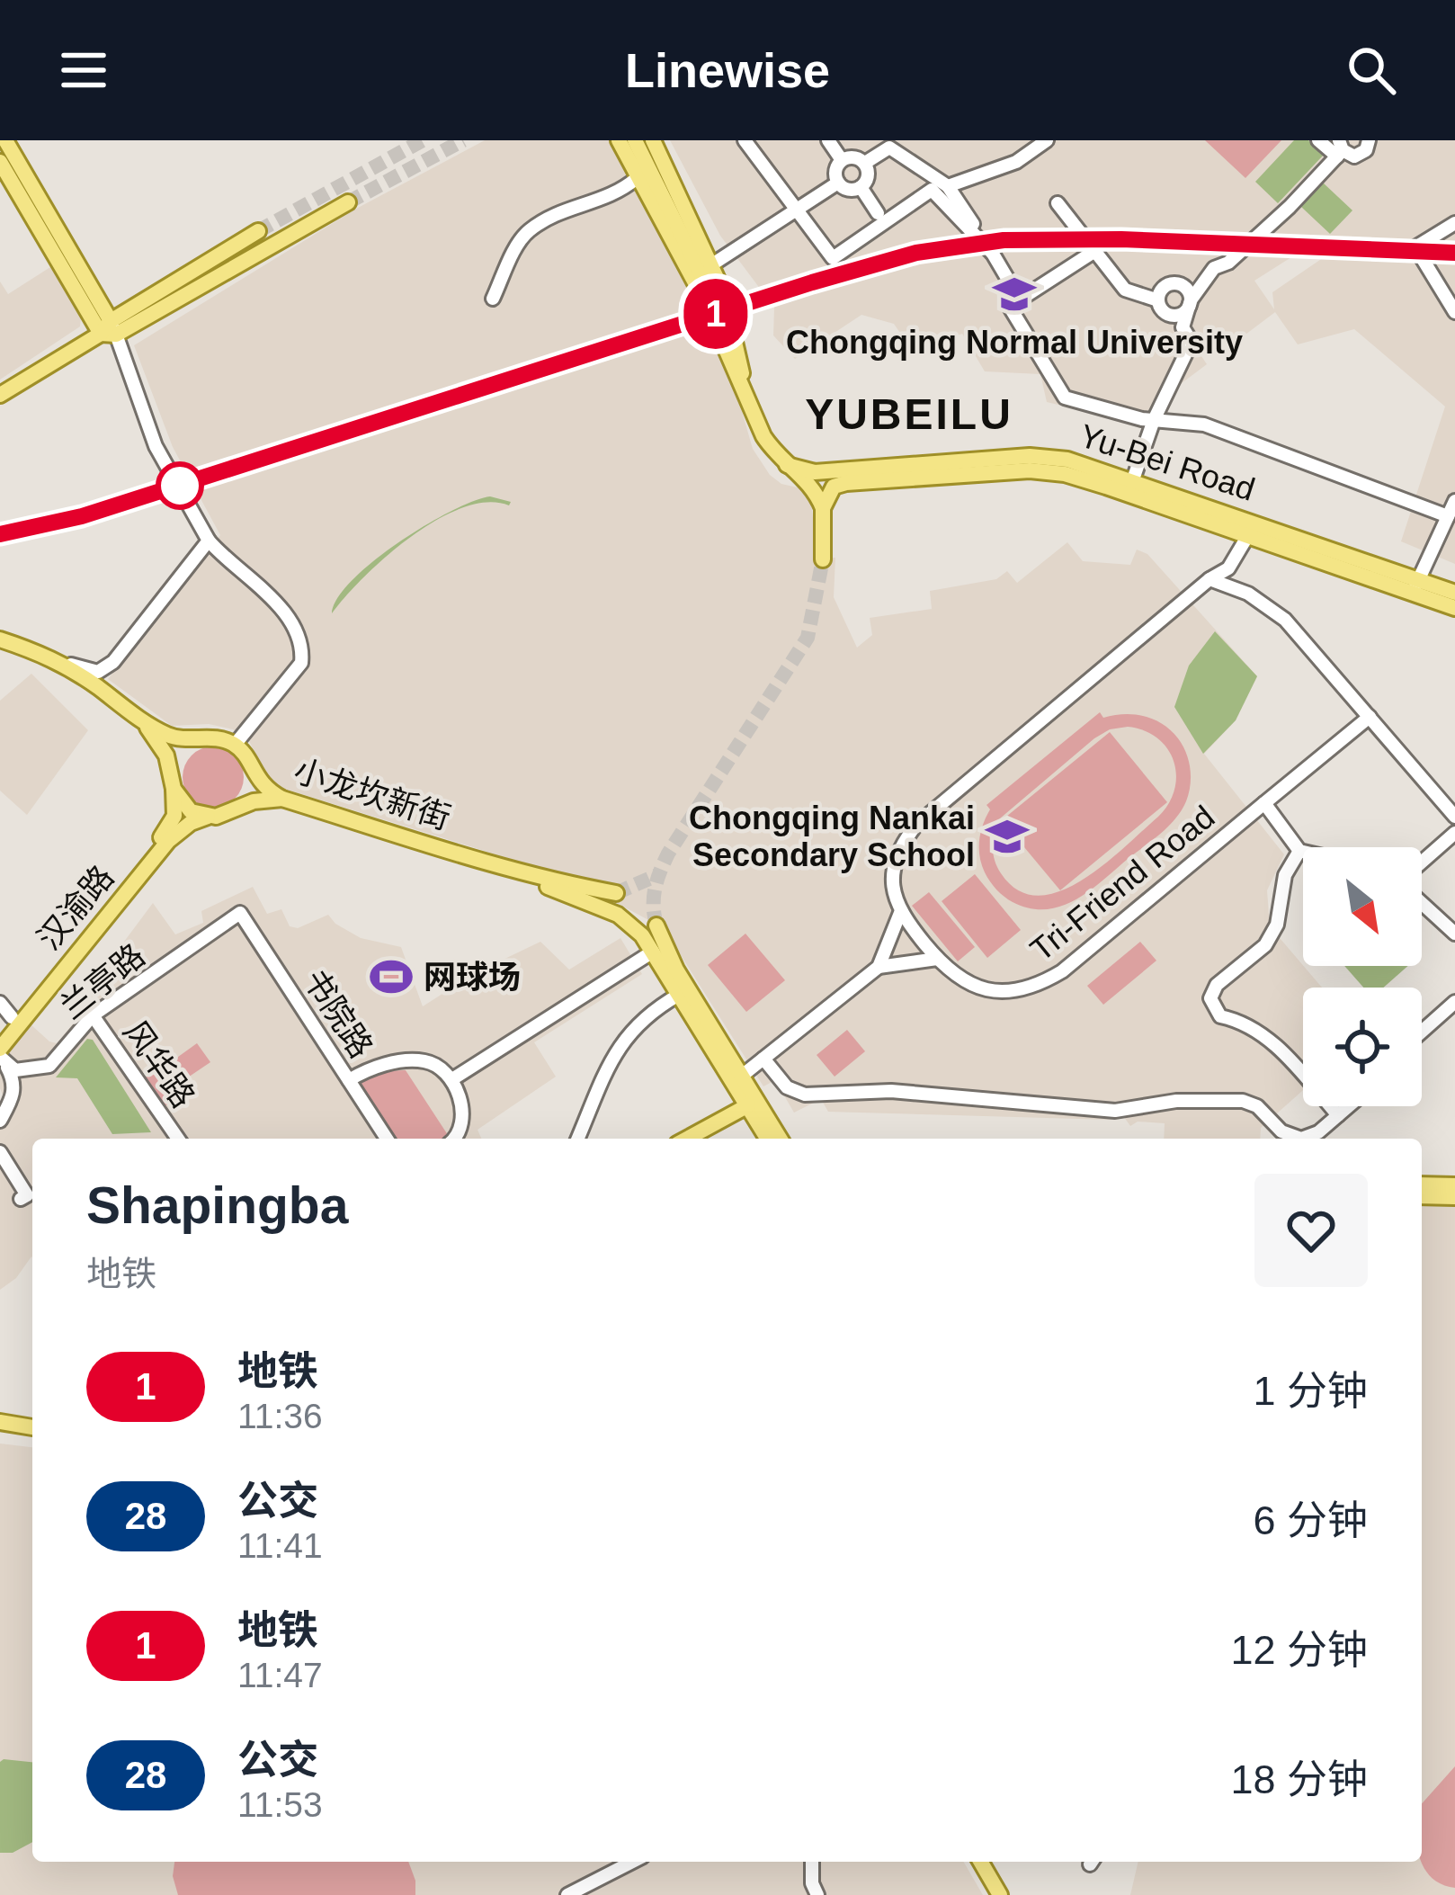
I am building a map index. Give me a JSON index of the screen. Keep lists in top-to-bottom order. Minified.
{"streets":{"main road":["Yu-Bei Road","小龙坎新街","汉渝路"],"street":["Tri-Friend Road","兰亭路","书院路","风华路"]},"crossings":[["小龙坎新街","汉渝路"],["汉渝路","兰亭路"],["兰亭路","书院路"],["兰亭路","风华路"]],"districts":["YUBEILU"],"places":{"school or university":["Chongqing Normal University","Chongqing Nankai Secondary School"],"sports":["网球场"]},"lines":["metro line 1"],"north":"bottom right","page":{"header":"Linewise","on_map":"1","heading":["Shapingba","地铁"],"list":[{"mark":"1","name":"地铁","note":"11:36","value":"1 分钟"},{"mark":"28","name":"公交","note":"11:41","value":"6 分钟"},{"mark":"1","name":"地铁","note":"11:47","value":"12 分钟"},{"mark":"28","name":"公交","note":"11:53","value":"18 分钟"}]}}
